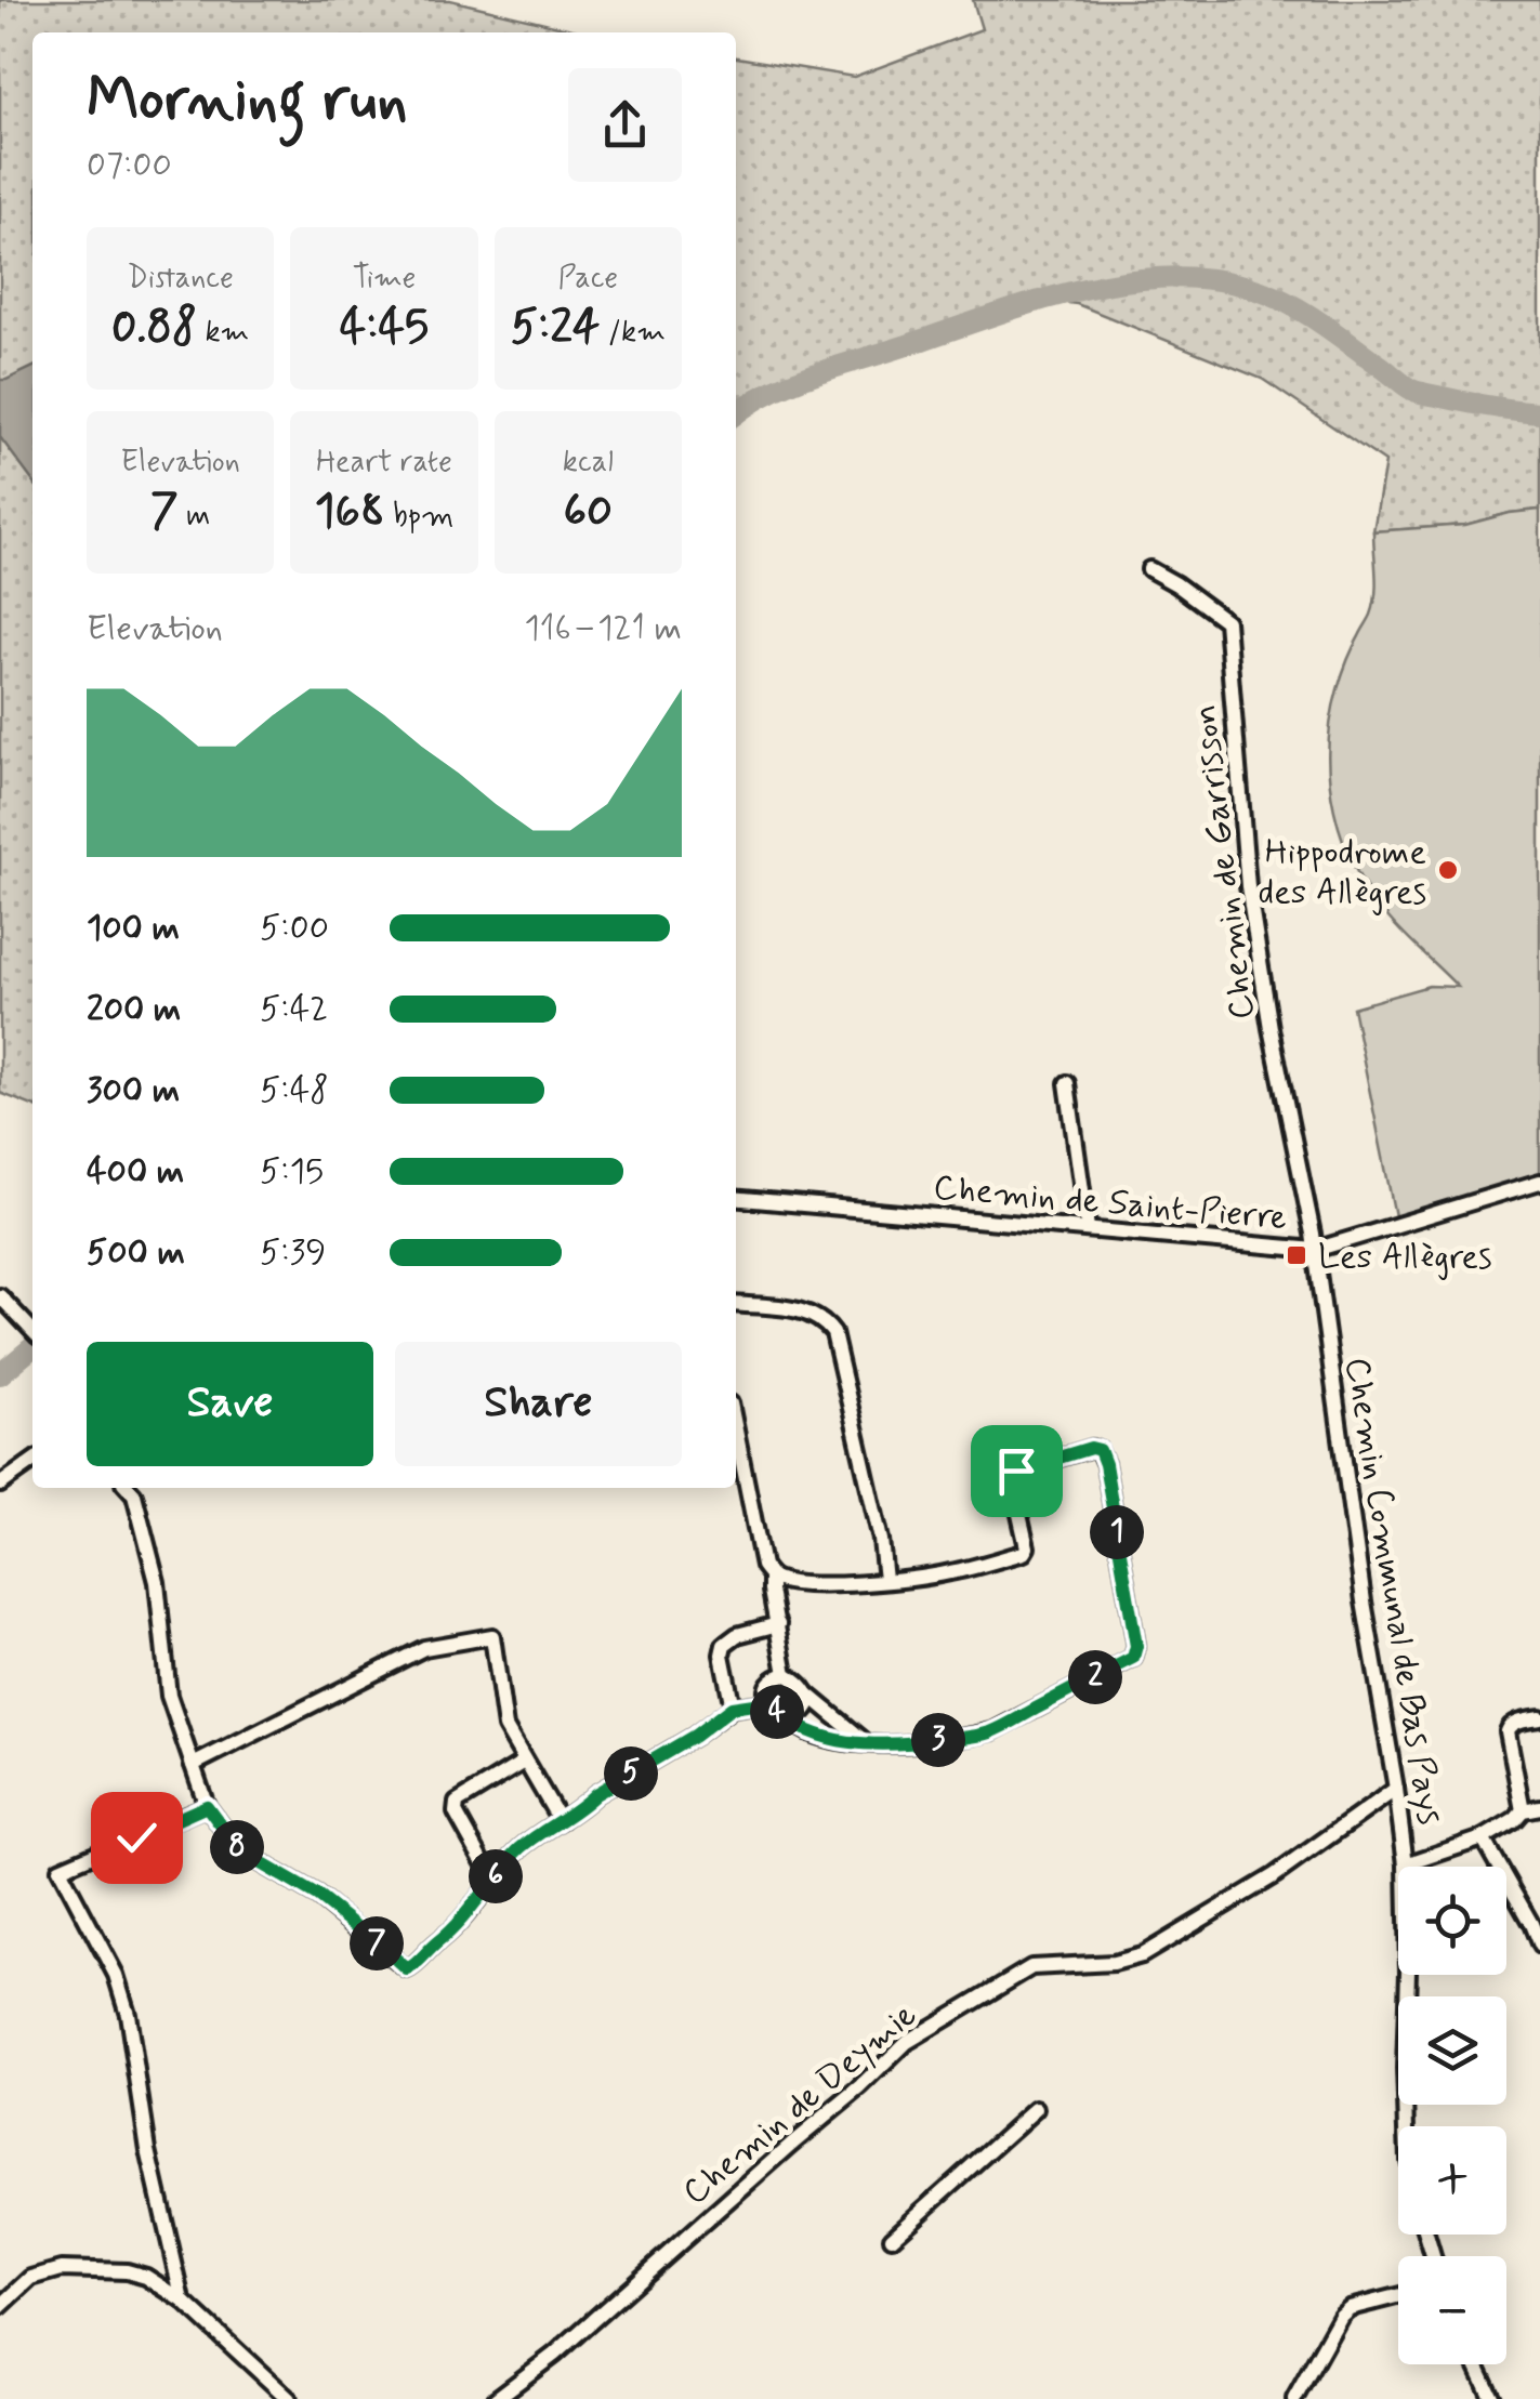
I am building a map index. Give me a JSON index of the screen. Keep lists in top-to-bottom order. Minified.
{"streets":{"street":["Chemin de Garrisson","Chemin de Saint-Pierre","Chemin Communal de Bas Pays","Chemin de Deymie"]},"crossings":[["Chemin de Garrisson","Chemin de Saint-Pierre"],["Chemin de Garrisson","Chemin Communal de Bas Pays"],["Chemin de Saint-Pierre","Chemin Communal de Bas Pays"],["Chemin Communal de Bas Pays","Chemin de Deymie"]],"places":{"other":["Hippodrome des Allègres"],"transit":["Les Allègres"]},"page":{"heading":["Morning run","07:00"],"stats":[["Distance","0.88 km"],["Time","4:45"],["Pace","5:24 /km"],["Elevation","7 m"],["Heart rate","168 bpm"],["kcal","60"]],"chart":["Elevation","116–121 m"],"list":[{"name":"100 m","note":"5:00"},{"name":"200 m","note":"5:42"},{"name":"300 m","note":"5:48"},{"name":"400 m","note":"5:15"},{"name":"500 m","note":"5:39"}],"buttons":["Save","Share"],"pins":["1","2","4","3","5","8","6","7"],"map_buttons":["+","−"]}}
